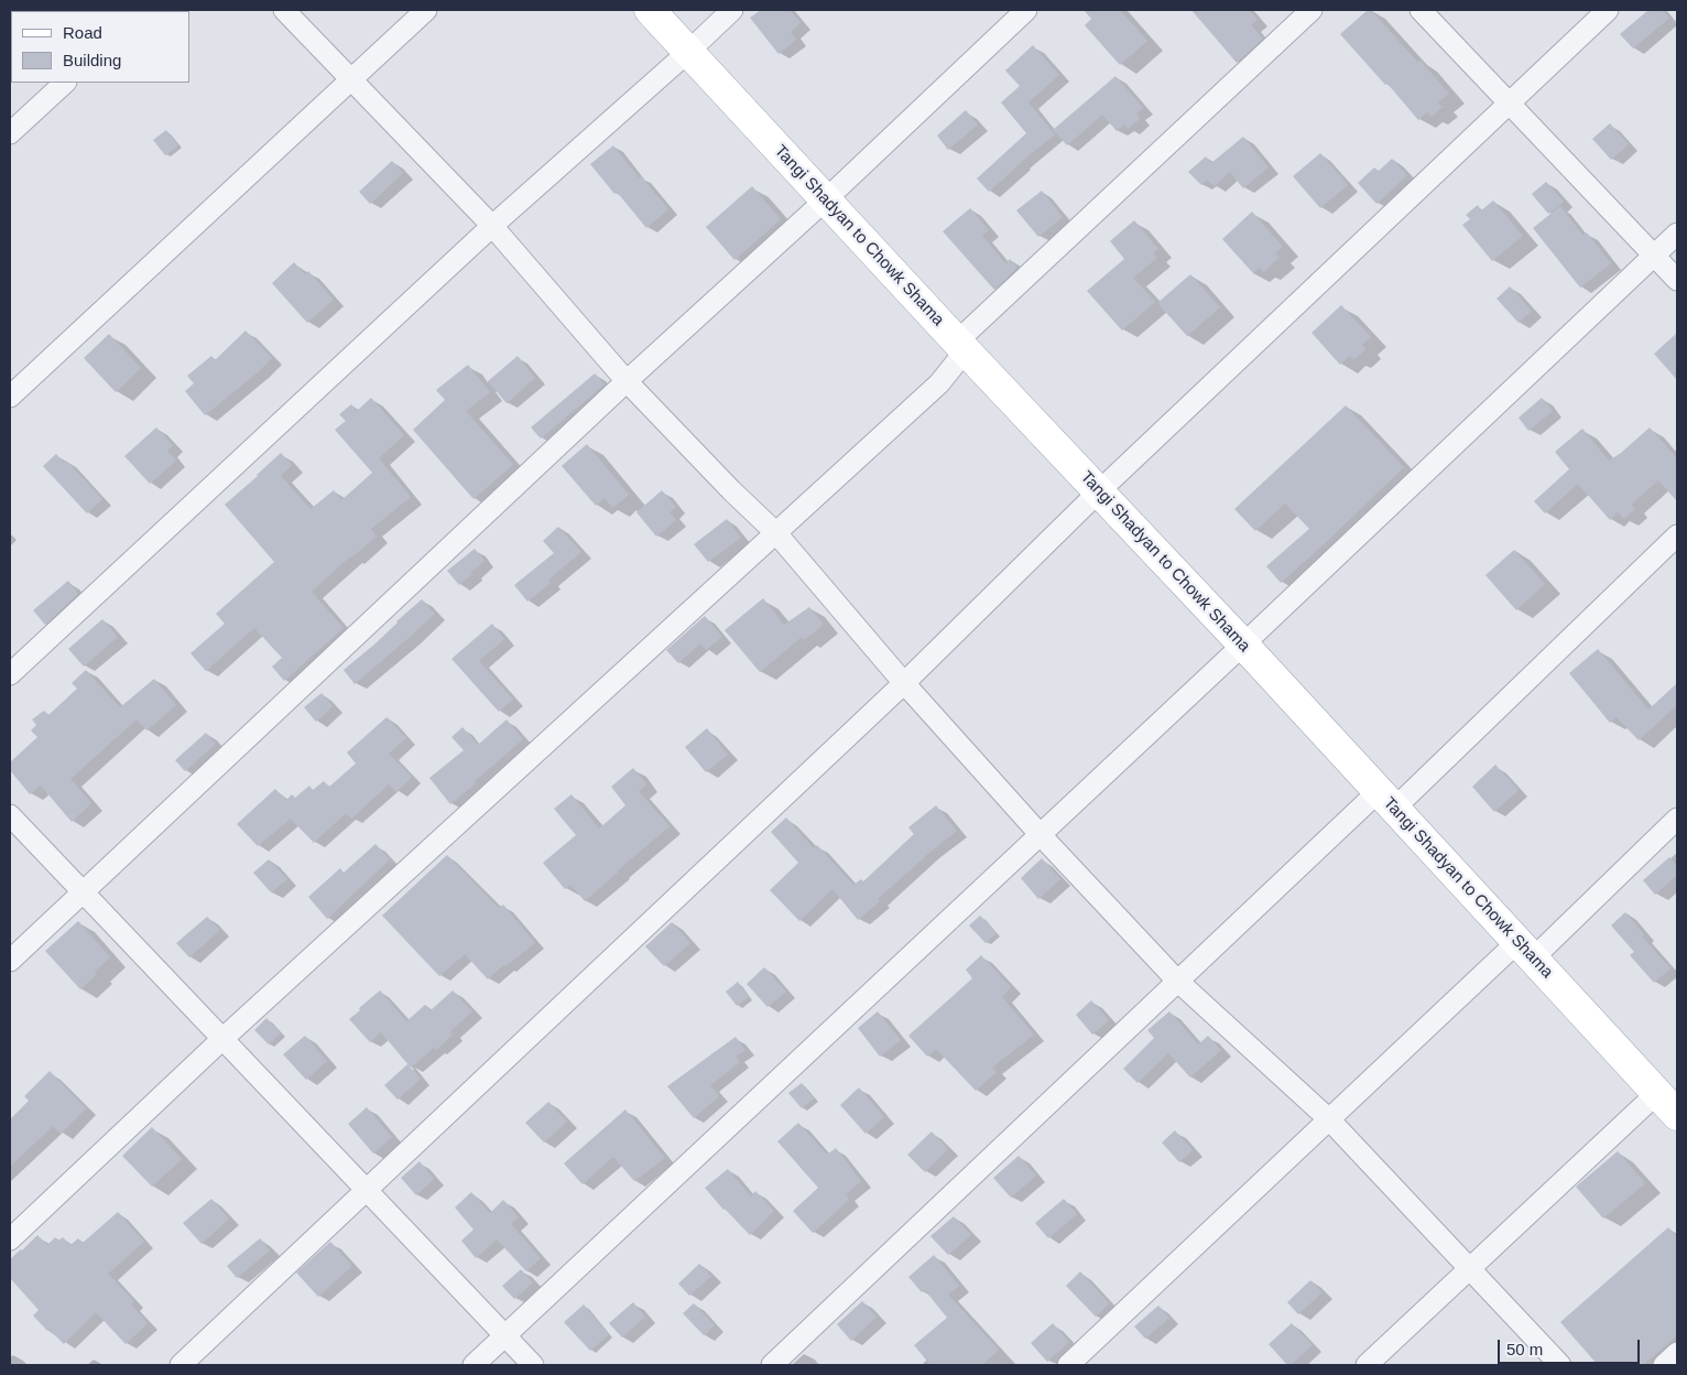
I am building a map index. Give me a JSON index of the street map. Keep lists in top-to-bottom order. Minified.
{"streets":{"main road":["Tangi Shadyan to Chowk Shama"]},"legend":["Road","Building"],"scale_bar":"50 m"}
